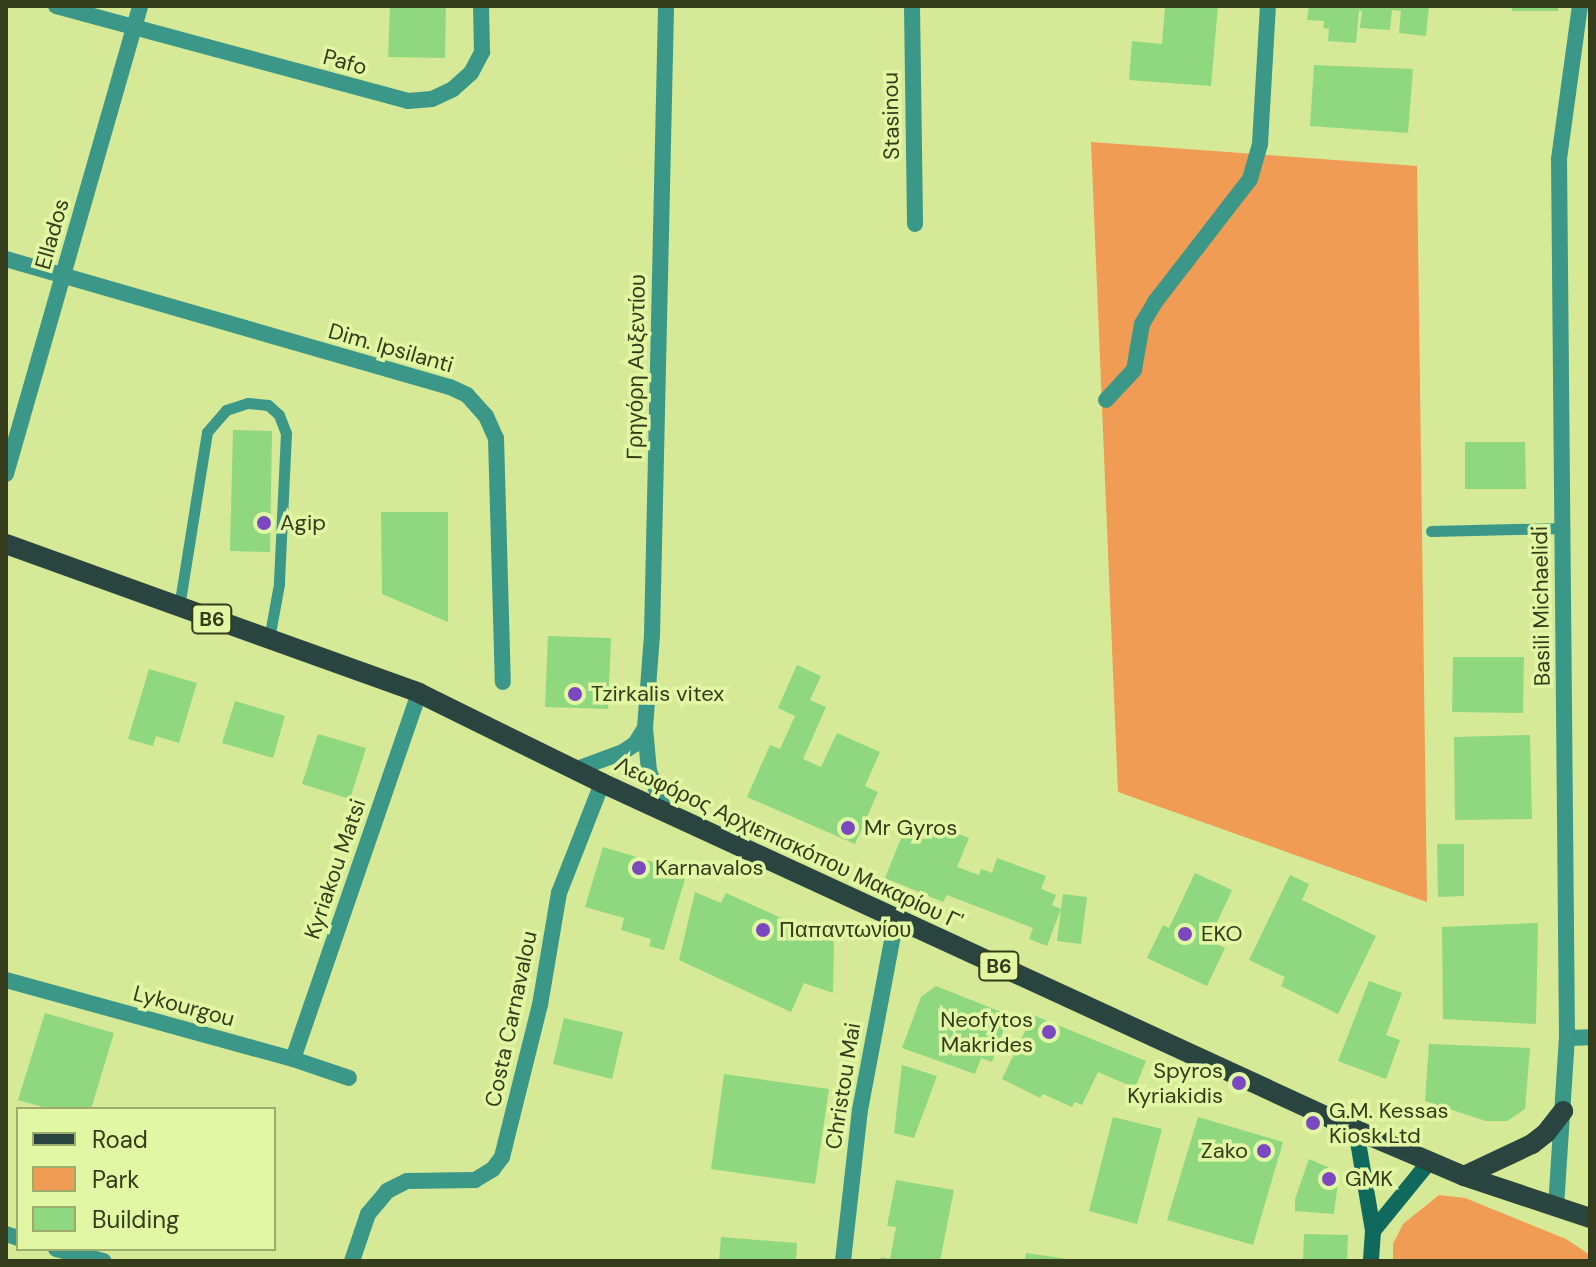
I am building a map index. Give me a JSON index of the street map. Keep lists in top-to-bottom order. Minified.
{"streets":{"main road":["B6","Λεωφόρος Αρχιεπισκόπου Μακαρίου Γ'"],"street":["Pafo","Stasinou","Ellados","Dim. Ipsilanti","Γρηγόρη Αυξεντίου","Basili Michaelidi","Kyriakou Matsi","Lykourgou","Costa Carnavalou","Christou Mai"]},"crossings":[["Pafo","Ellados"],["Ellados","Dim. Ipsilanti"],["Γρηγόρη Αυξεντίου","Λεωφόρος Αρχιεπισκόπου Μακαρίου Γ'"],["Basili Michaelidi","Λεωφόρος Αρχιεπισκόπου Μακαρίου Γ'"],["Λεωφόρος Αρχιεπισκόπου Μακαρίου Γ'","Kyriakou Matsi"],["Λεωφόρος Αρχιεπισκόπου Μακαρίου Γ'","Costa Carnavalou"],["Λεωφόρος Αρχιεπισκόπου Μακαρίου Γ'","Christou Mai"],["Kyriakou Matsi","Lykourgou"]],"places":["Agip","Tzirkalis vitex","Mr Gyros","Karnavalos","Παπαντωνίου","EKO","Neofytos Makrides","Spyros Kyriakidis","G.M. Kessas Kiosk Ltd","Zako","GMK"],"legend":["Road","Park","Building"]}
